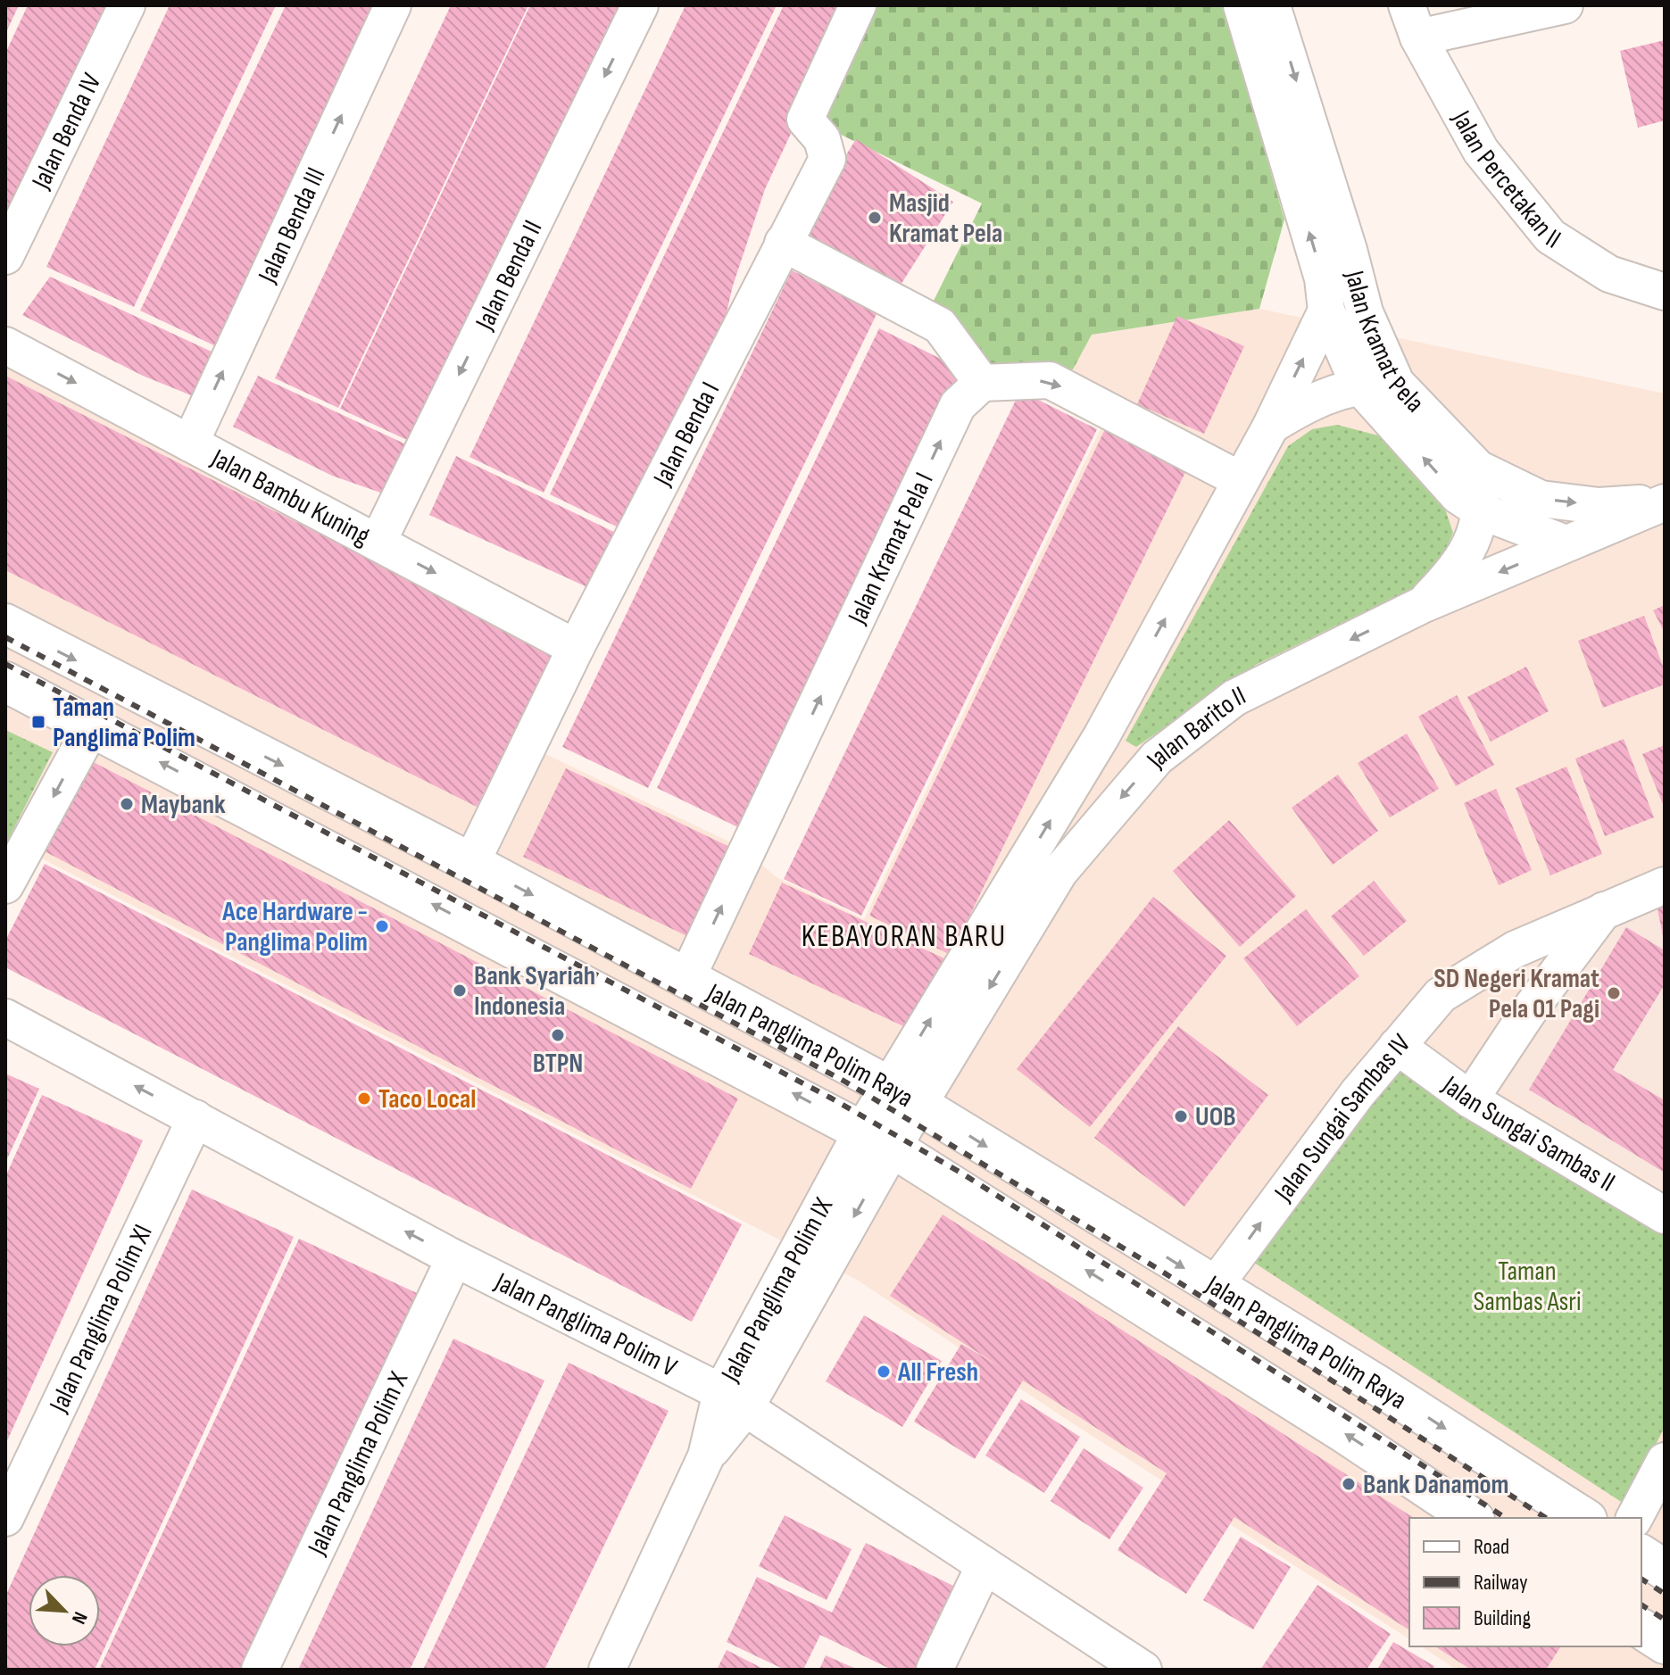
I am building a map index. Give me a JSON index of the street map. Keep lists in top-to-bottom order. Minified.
{"streets":{"main road":["Jalan Panglima Polim Raya"],"street":["Jalan Benda IV","Jalan Percetakan II","Jalan Benda III","Jalan Benda II","Jalan Kramat Pela","Jalan Benda I","Jalan Bambu Kuning","Jalan Kramat Pela I","Jalan Barito II","Jalan Sungai Sambas IV","Jalan Sungai Sambas II","Jalan Panglima Polim IX","Jalan Panglima Polim XI","Jalan Panglima Polim V","Jalan Panglima Polim X"]},"crossings":[["Jalan Benda III","Jalan Bambu Kuning"],["Jalan Benda II","Jalan Bambu Kuning"],["Jalan Kramat Pela","Jalan Barito II"],["Jalan Benda I","Jalan Bambu Kuning"],["Jalan Benda I","Jalan Panglima Polim Raya"],["Jalan Kramat Pela I","Jalan Panglima Polim Raya"],["Jalan Barito II","Jalan Panglima Polim Raya"],["Jalan Barito II","Jalan Panglima Polim IX"],["Jalan Panglima Polim Raya","Jalan Sungai Sambas IV"],["Jalan Panglima Polim Raya","Jalan Panglima Polim IX"],["Jalan Sungai Sambas IV","Jalan Sungai Sambas II"],["Jalan Panglima Polim IX","Jalan Panglima Polim V"],["Jalan Panglima Polim XI","Jalan Panglima Polim V"],["Jalan Panglima Polim V","Jalan Panglima Polim X"]],"one_way":["Jalan Benda III","Jalan Benda II","Jalan Bambu Kuning","Jalan Kramat Pela I","Jalan Sungai Sambas IV","Jalan Panglima Polim V"],"districts":["KEBAYORAN BARU"],"parks":["Taman Sambas Asri"],"places":{"other":["Masjid Kramat Pela","Maybank","Ace Hardware - Panglima Polim","Bank Syariah Indonesia","SD Negeri Kramat Pela 01 Pagi","BTPN","Taco Local","UOB","All Fresh","Bank Danamom"],"transit":["Taman Panglima Polim"]},"legend":["Road","Railway","Building"],"north":"bottom right"}
